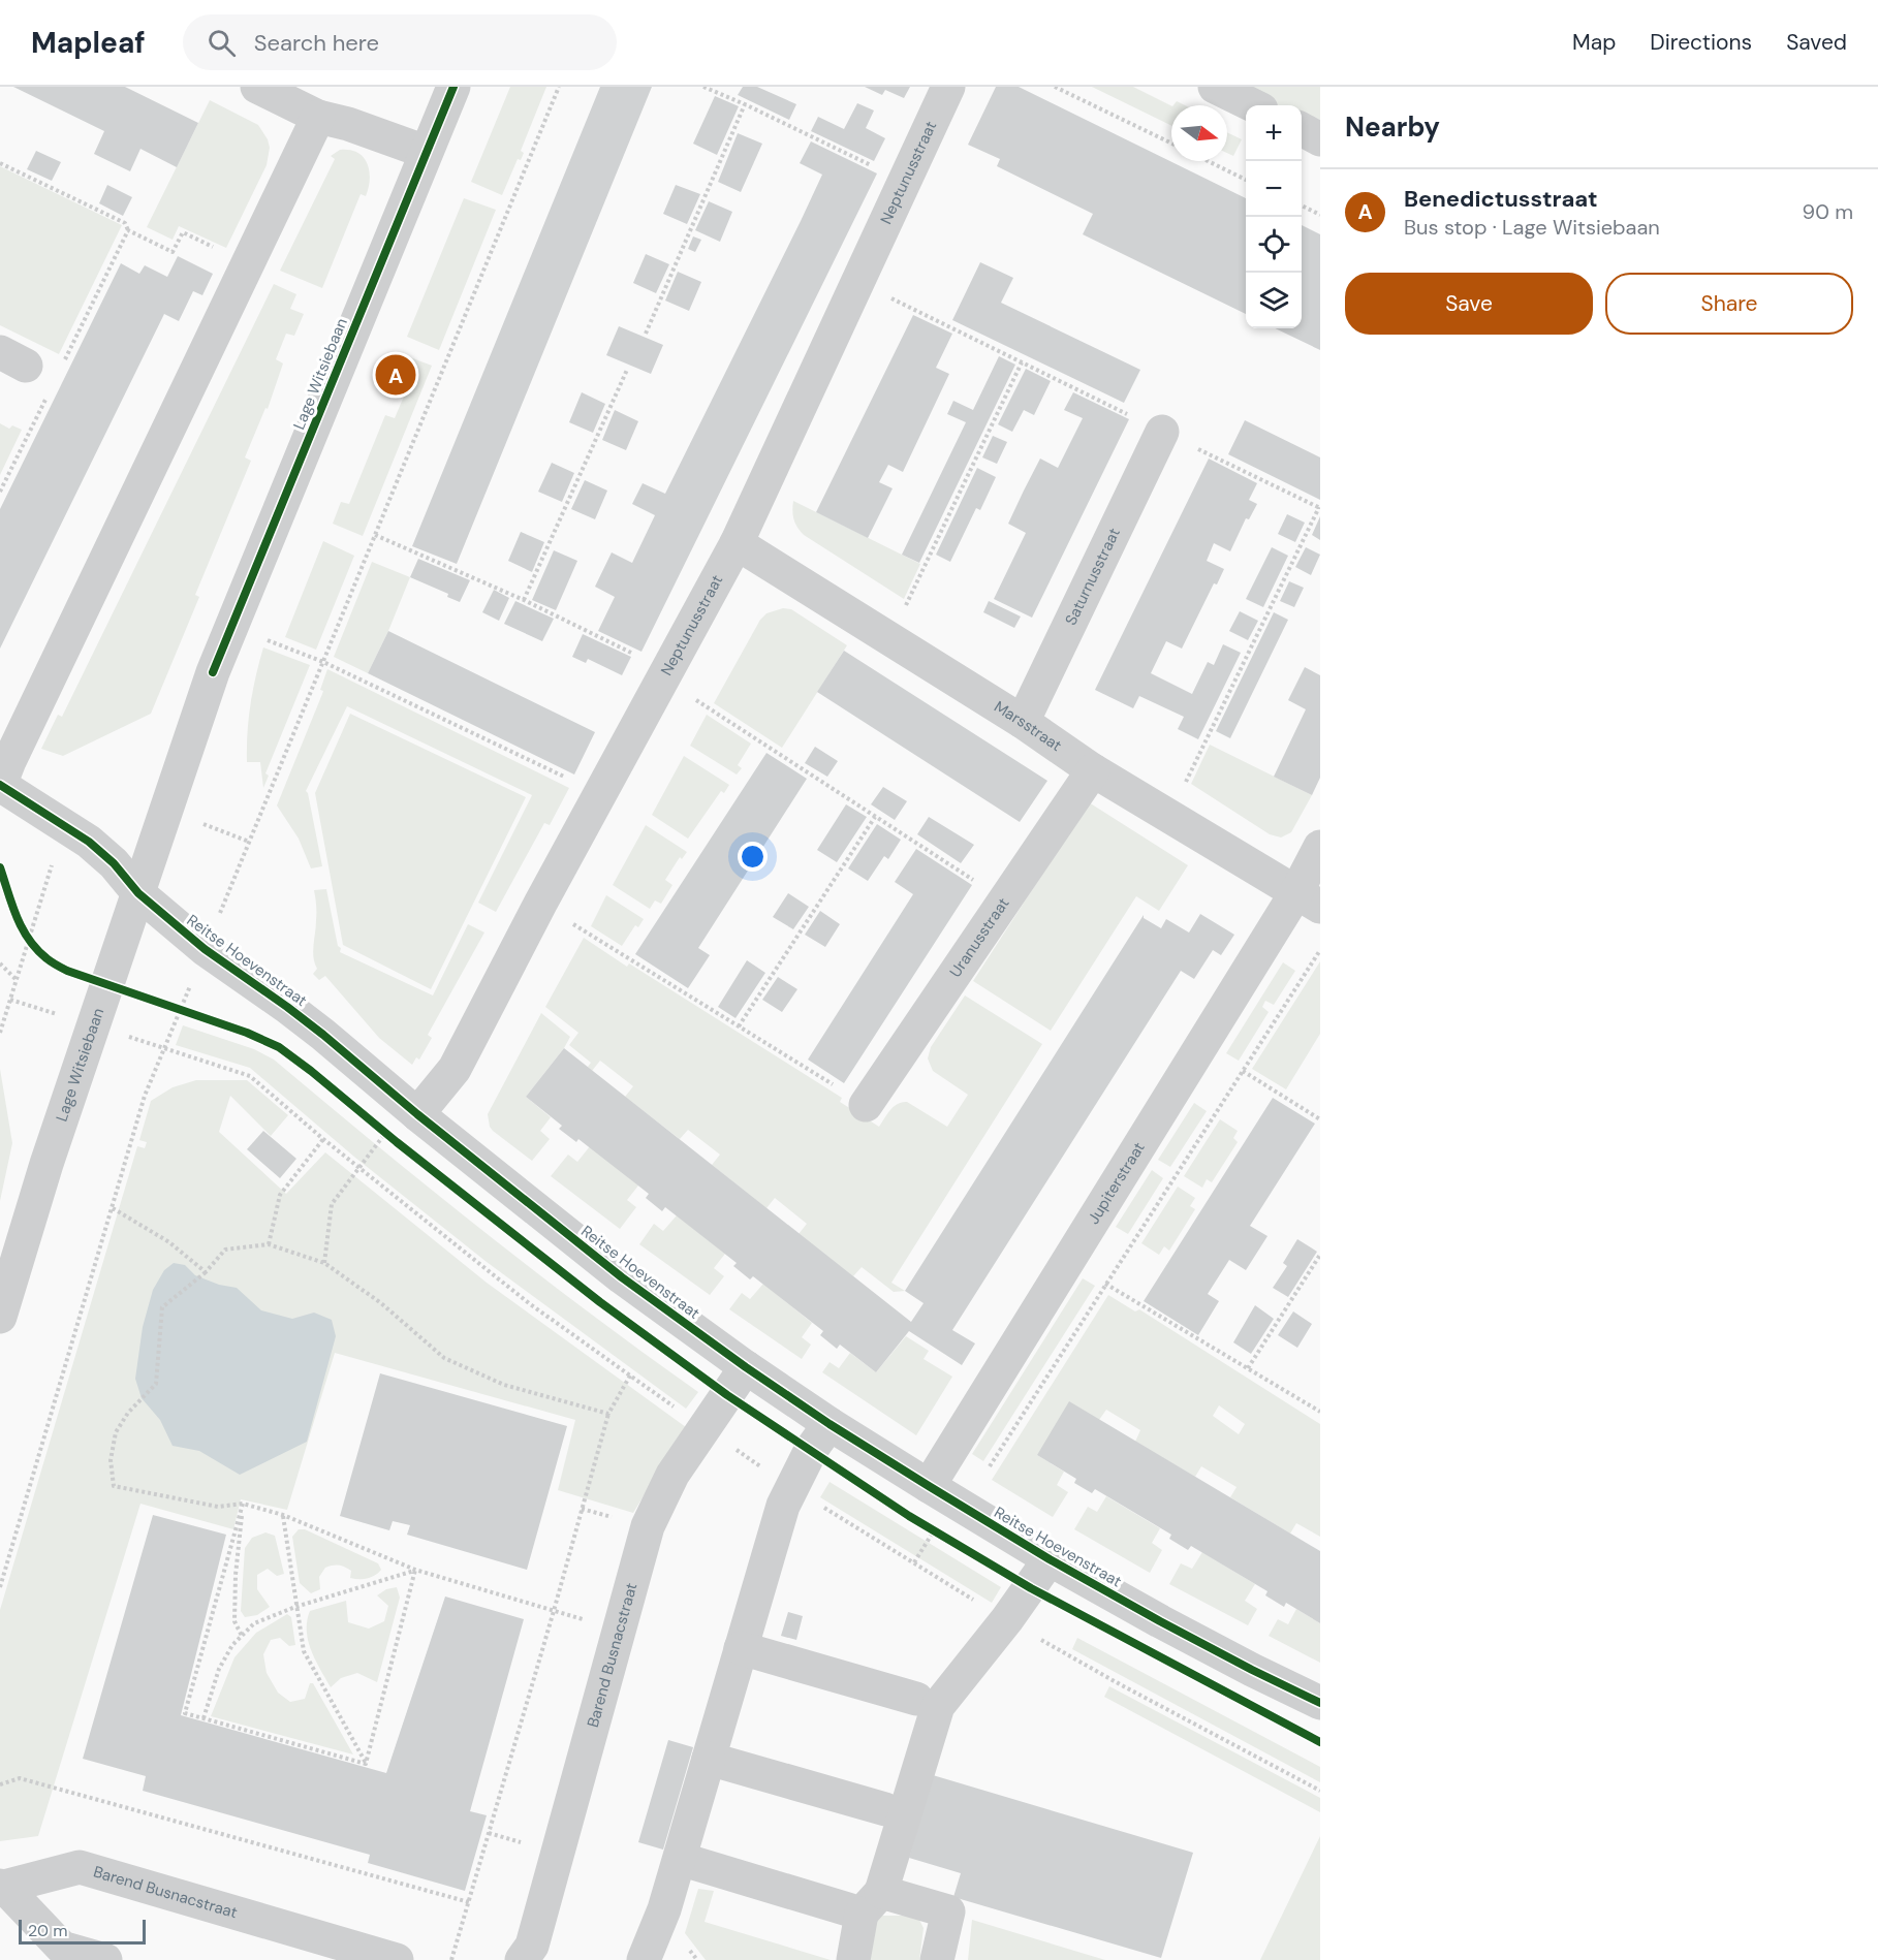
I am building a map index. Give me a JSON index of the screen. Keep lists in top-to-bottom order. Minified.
{"streets":{"street":["Neptunusstraat","Lage Witsiebaan","Saturnusstraat","Marsstraat","Uranusstraat","Reitse Hoevenstraat","Jupiterstraat","Barend Busnacstraat"]},"crossings":[["Neptunusstraat","Marsstraat"],["Neptunusstraat","Reitse Hoevenstraat"],["Lage Witsiebaan","Reitse Hoevenstraat"],["Saturnusstraat","Marsstraat"],["Marsstraat","Uranusstraat"],["Marsstraat","Jupiterstraat"],["Reitse Hoevenstraat","Jupiterstraat"],["Reitse Hoevenstraat","Barend Busnacstraat"]],"scale_bar":"20 m","north":"right","page":{"header":"Mapleaf","search":"Search here","nav":["Map","Directions","Saved"],"heading":"Nearby","map_buttons":["+","−"],"list":[{"mark":"A","name":"Benedictusstraat","note":"Bus stop · Lage Witsiebaan","value":"90 m"}],"buttons":["Save","Share"],"pins":"A","scale":"20 m"}}
